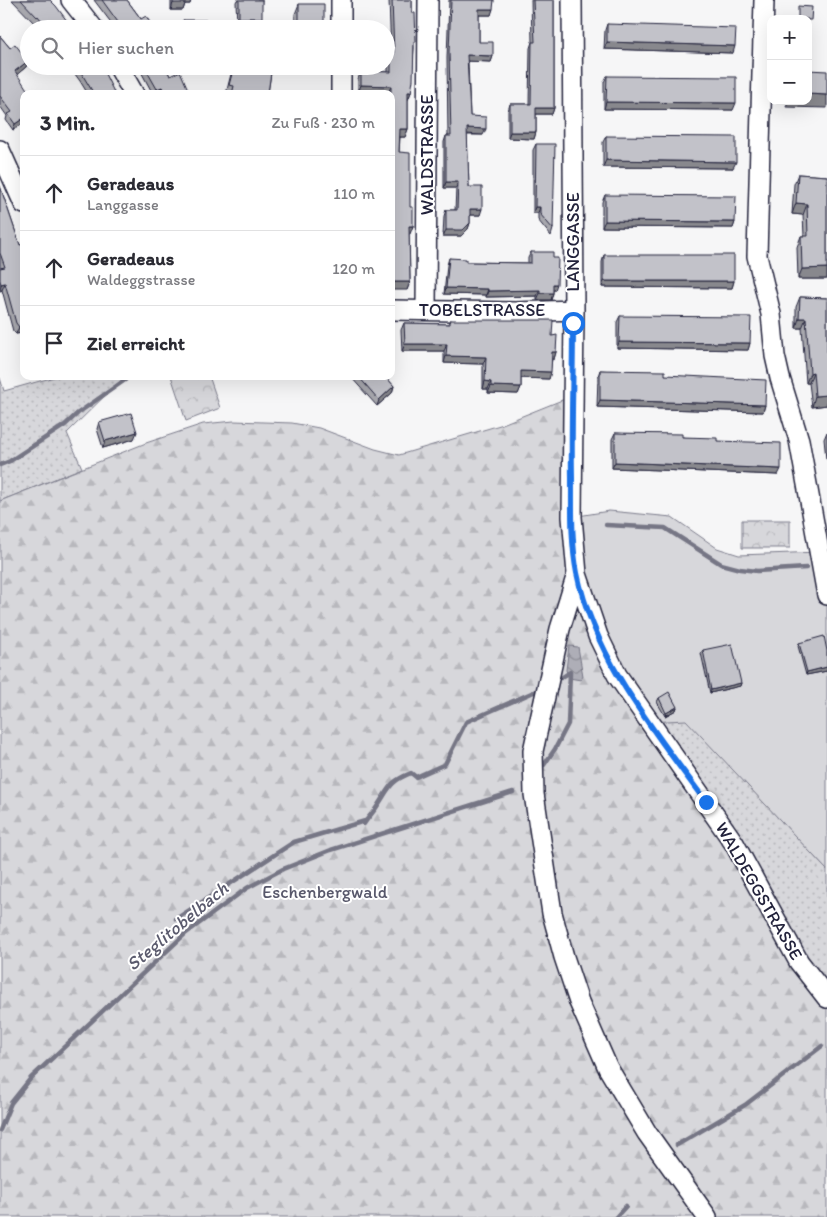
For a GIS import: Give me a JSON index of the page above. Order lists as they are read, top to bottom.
{
  "streets": {
    "street": [
      "WALDSTRASSE",
      "LANGGASSE",
      "TOBELSTRASSE",
      "WALDEGGSTRASSE"
    ]
  },
  "crossings": [
    ["WALDSTRASSE", "TOBELSTRASSE"],
    ["LANGGASSE", "TOBELSTRASSE"],
    ["LANGGASSE", "WALDEGGSTRASSE"]
  ],
  "water": ["Steglitobelbach"],
  "parks": ["Eschenbergwald"],
  "page": {
    "map_buttons": ["+", "−"],
    "search": "Hier suchen",
    "heading": ["3 Min.", "Zu Fuß · 230 m"],
    "list": [
      ["Geradeaus", "Langgasse", "110 m"],
      ["Geradeaus", "Waldeggstrasse", "120 m"],
      "Ziel erreicht"
    ]
  }
}
